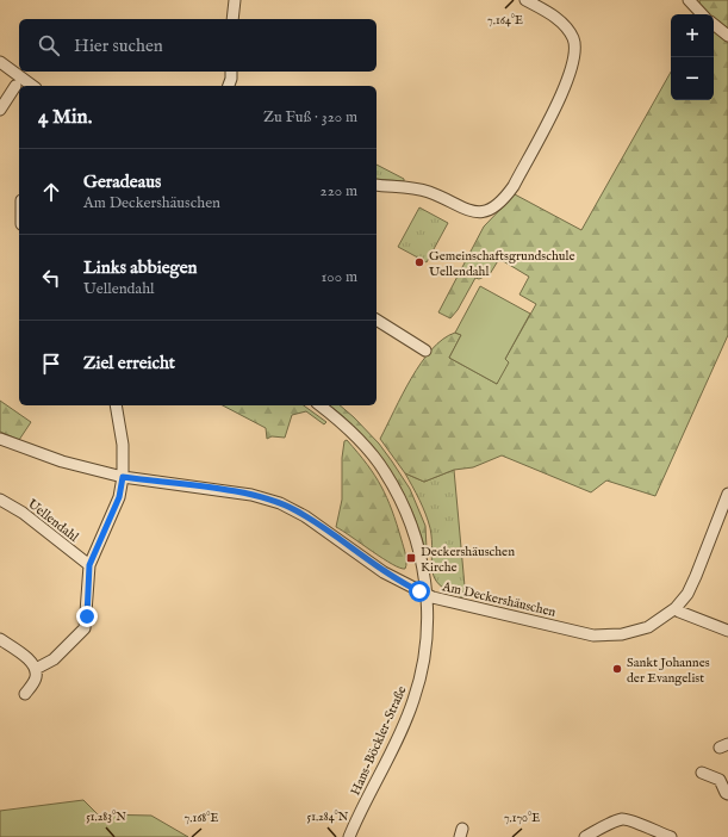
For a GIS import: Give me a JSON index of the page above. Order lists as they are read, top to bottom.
{
  "streets": {
    "street": ["Uellendahl", "Am Deckershäuschen", "Hans-Böckler-Straße"]
  },
  "crossings": [
    ["Uellendahl", "Am Deckershäuschen"],
    ["Am Deckershäuschen", "Hans-Böckler-Straße"]
  ],
  "places": {
    "other": ["Gemeinschaftsgrundschule Uellendahl", "Sankt Johannes der Evangelist"],
    "transit": ["Deckershäuschen Kirche"]
  },
  "page": {
    "map_buttons": ["+", "−"],
    "search": "Hier suchen",
    "heading": ["4 Min.", "Zu Fuß · 320 m"],
    "list": [
      ["Geradeaus", "Am Deckershäuschen", "220 m"],
      ["Links abbiegen", "Uellendahl", "100 m"],
      "Ziel erreicht"
    ]
  },
  "coordinates": [
    "7.164°E",
    "51.283°N",
    "51.284°N",
    "7.168°E",
    "7.170°E"
  ]
}
